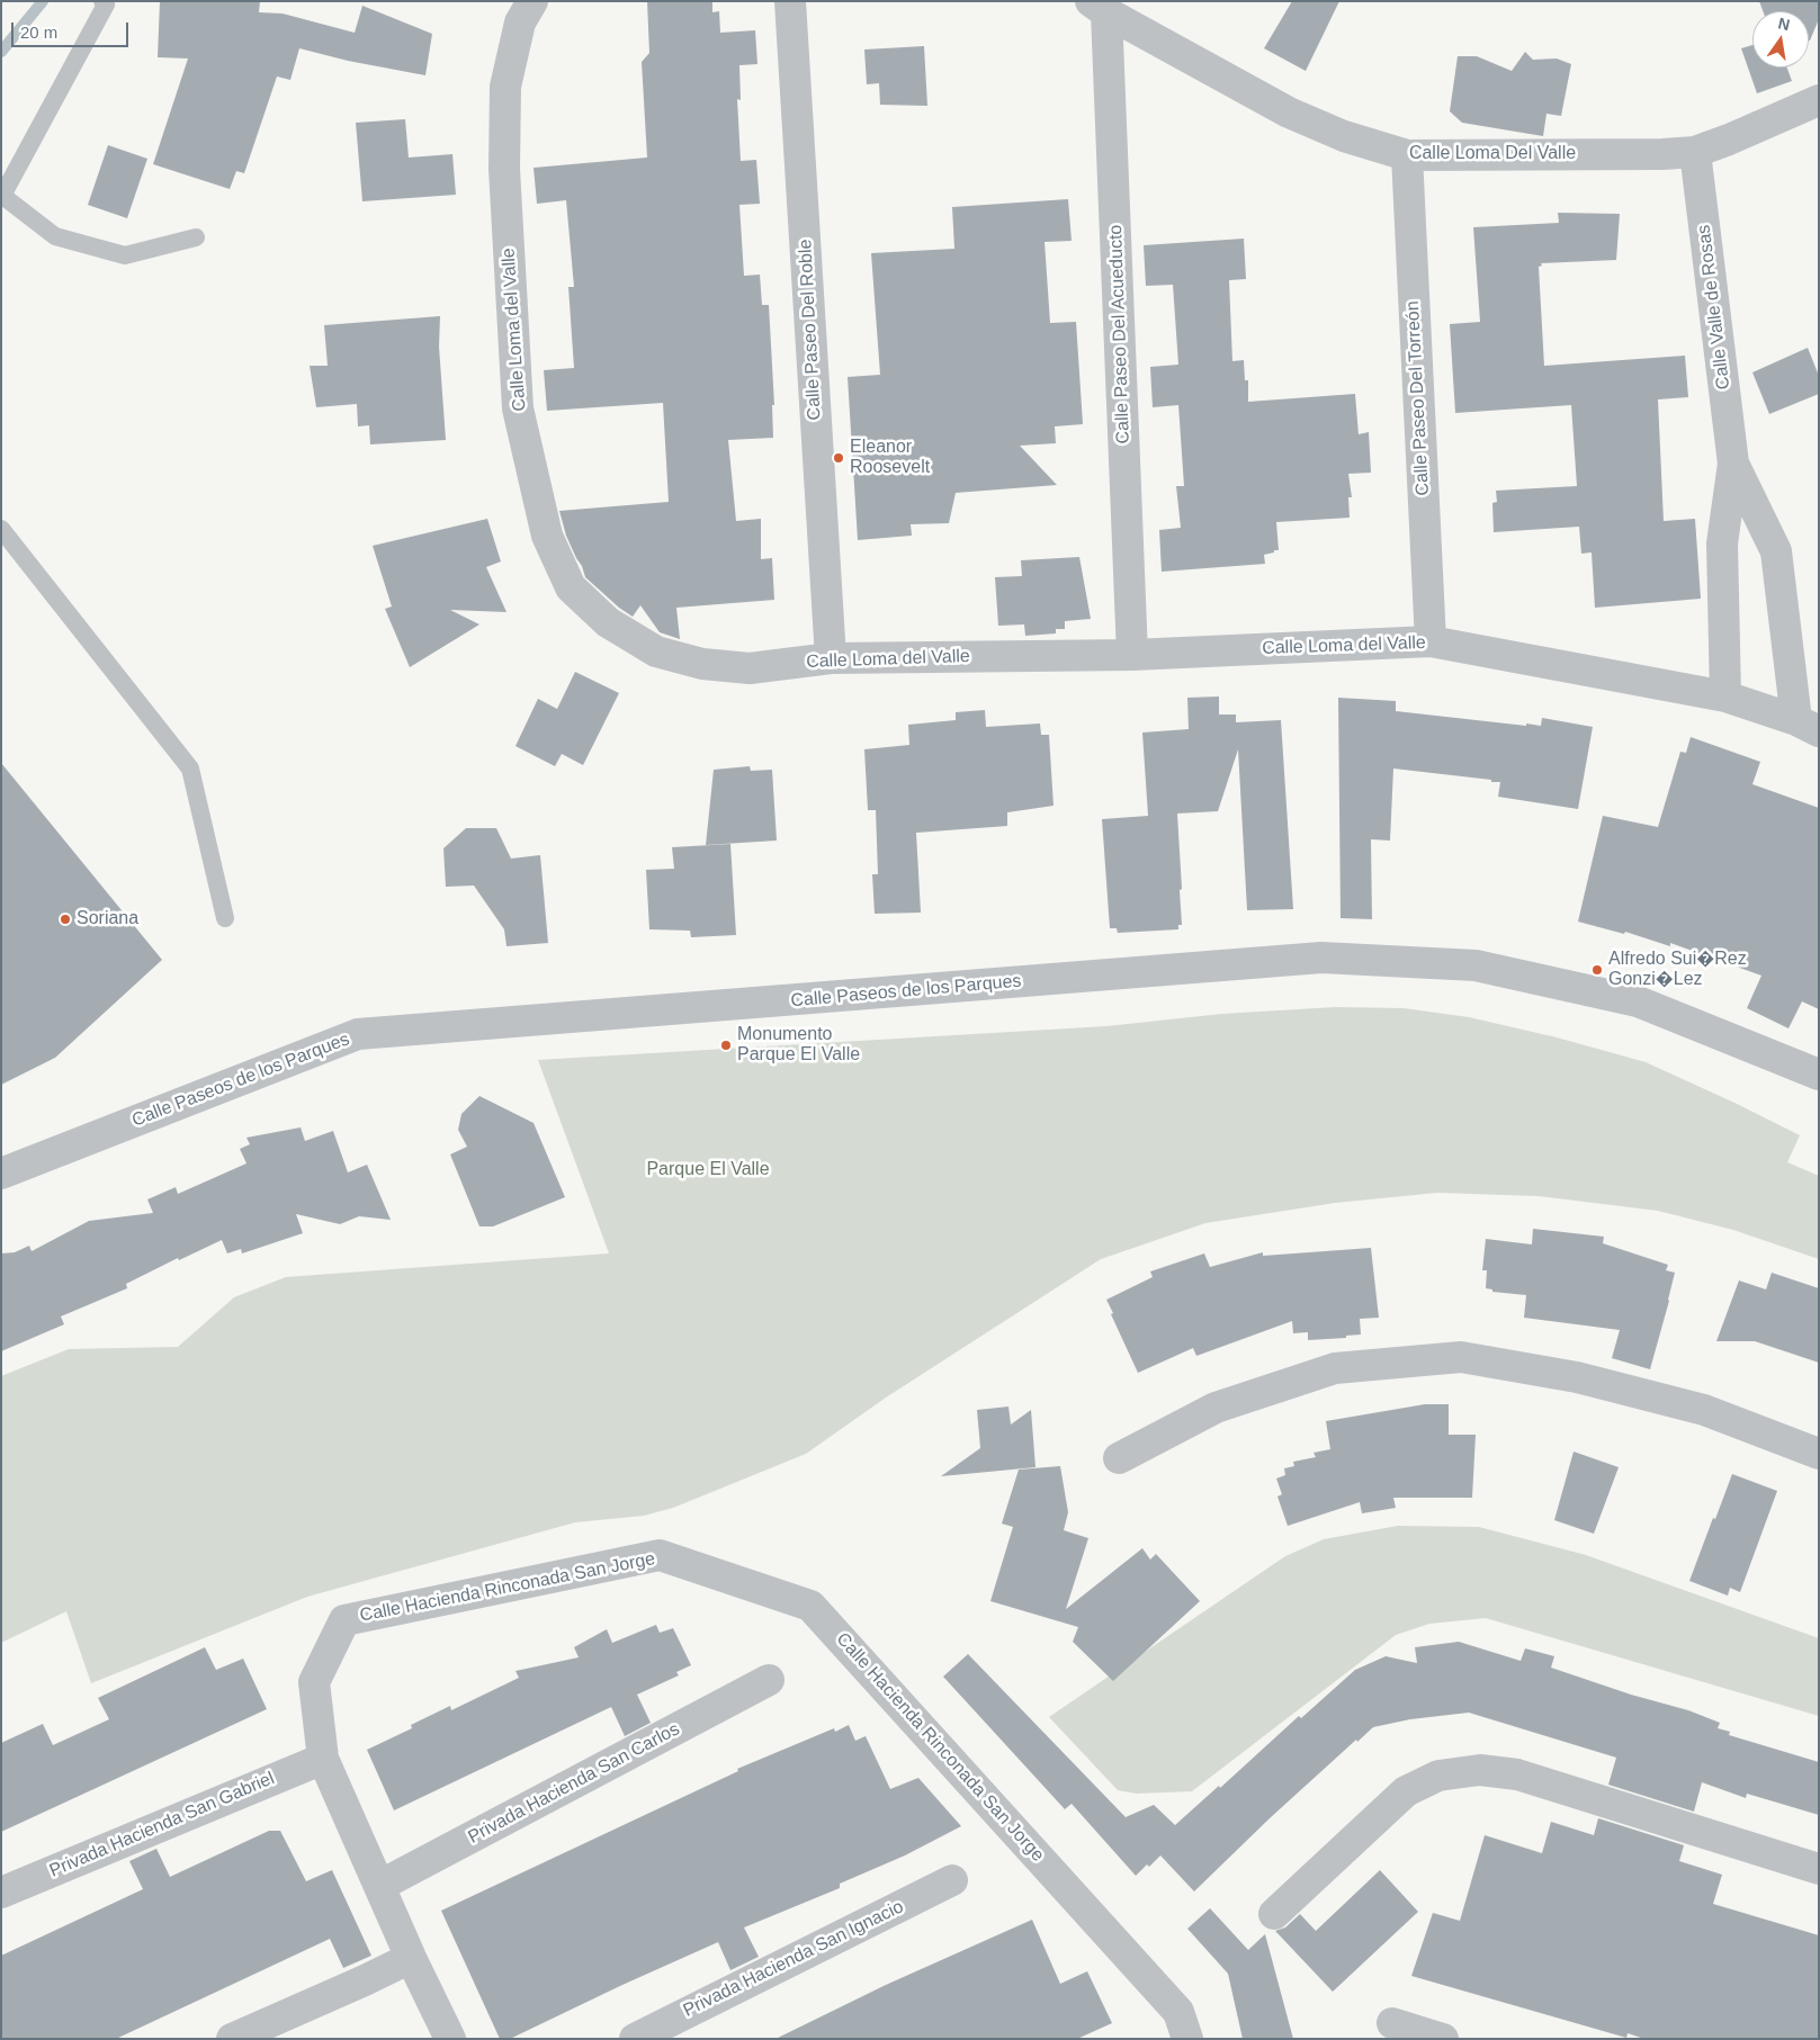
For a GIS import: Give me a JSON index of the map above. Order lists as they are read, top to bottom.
{
  "streets": {
    "street": [
      "Calle Loma Del Valle",
      "Calle Valle de Rosas",
      "Calle Loma del Valle",
      "Calle Paseo Del Roble",
      "Calle Paseo Del Acueducto",
      "Calle Paseo Del Torreón",
      "Calle Paseos de los Parques",
      "Calle Hacienda Rinconada San Jorge",
      "Privada Hacienda San Carlos",
      "Privada Hacienda San Gabriel",
      "Privada Hacienda San Ignacio"
    ]
  },
  "crossings": [
    ["Calle Loma Del Valle", "Calle Valle de Rosas"],
    ["Calle Loma Del Valle", "Calle Paseo Del Acueducto"],
    ["Calle Loma Del Valle", "Calle Paseo Del Torreón"],
    ["Calle Valle de Rosas", "Calle Loma del Valle"],
    ["Calle Loma del Valle", "Calle Paseo Del Roble"],
    ["Calle Loma del Valle", "Calle Paseo Del Acueducto"],
    ["Calle Loma del Valle", "Calle Paseo Del Torreón"],
    ["Calle Hacienda Rinconada San Jorge", "Privada Hacienda San Carlos"],
    ["Calle Hacienda Rinconada San Jorge", "Privada Hacienda San Gabriel"]
  ],
  "parks": ["Parque El Valle"],
  "places": [
    "Eleanor Roosevelt",
    "Soriana",
    "Alfredo Sui�Rez Gonzi�Lez",
    "Monumento Parque El Valle"
  ],
  "scale_bar": "20 m",
  "north": "top"
}
